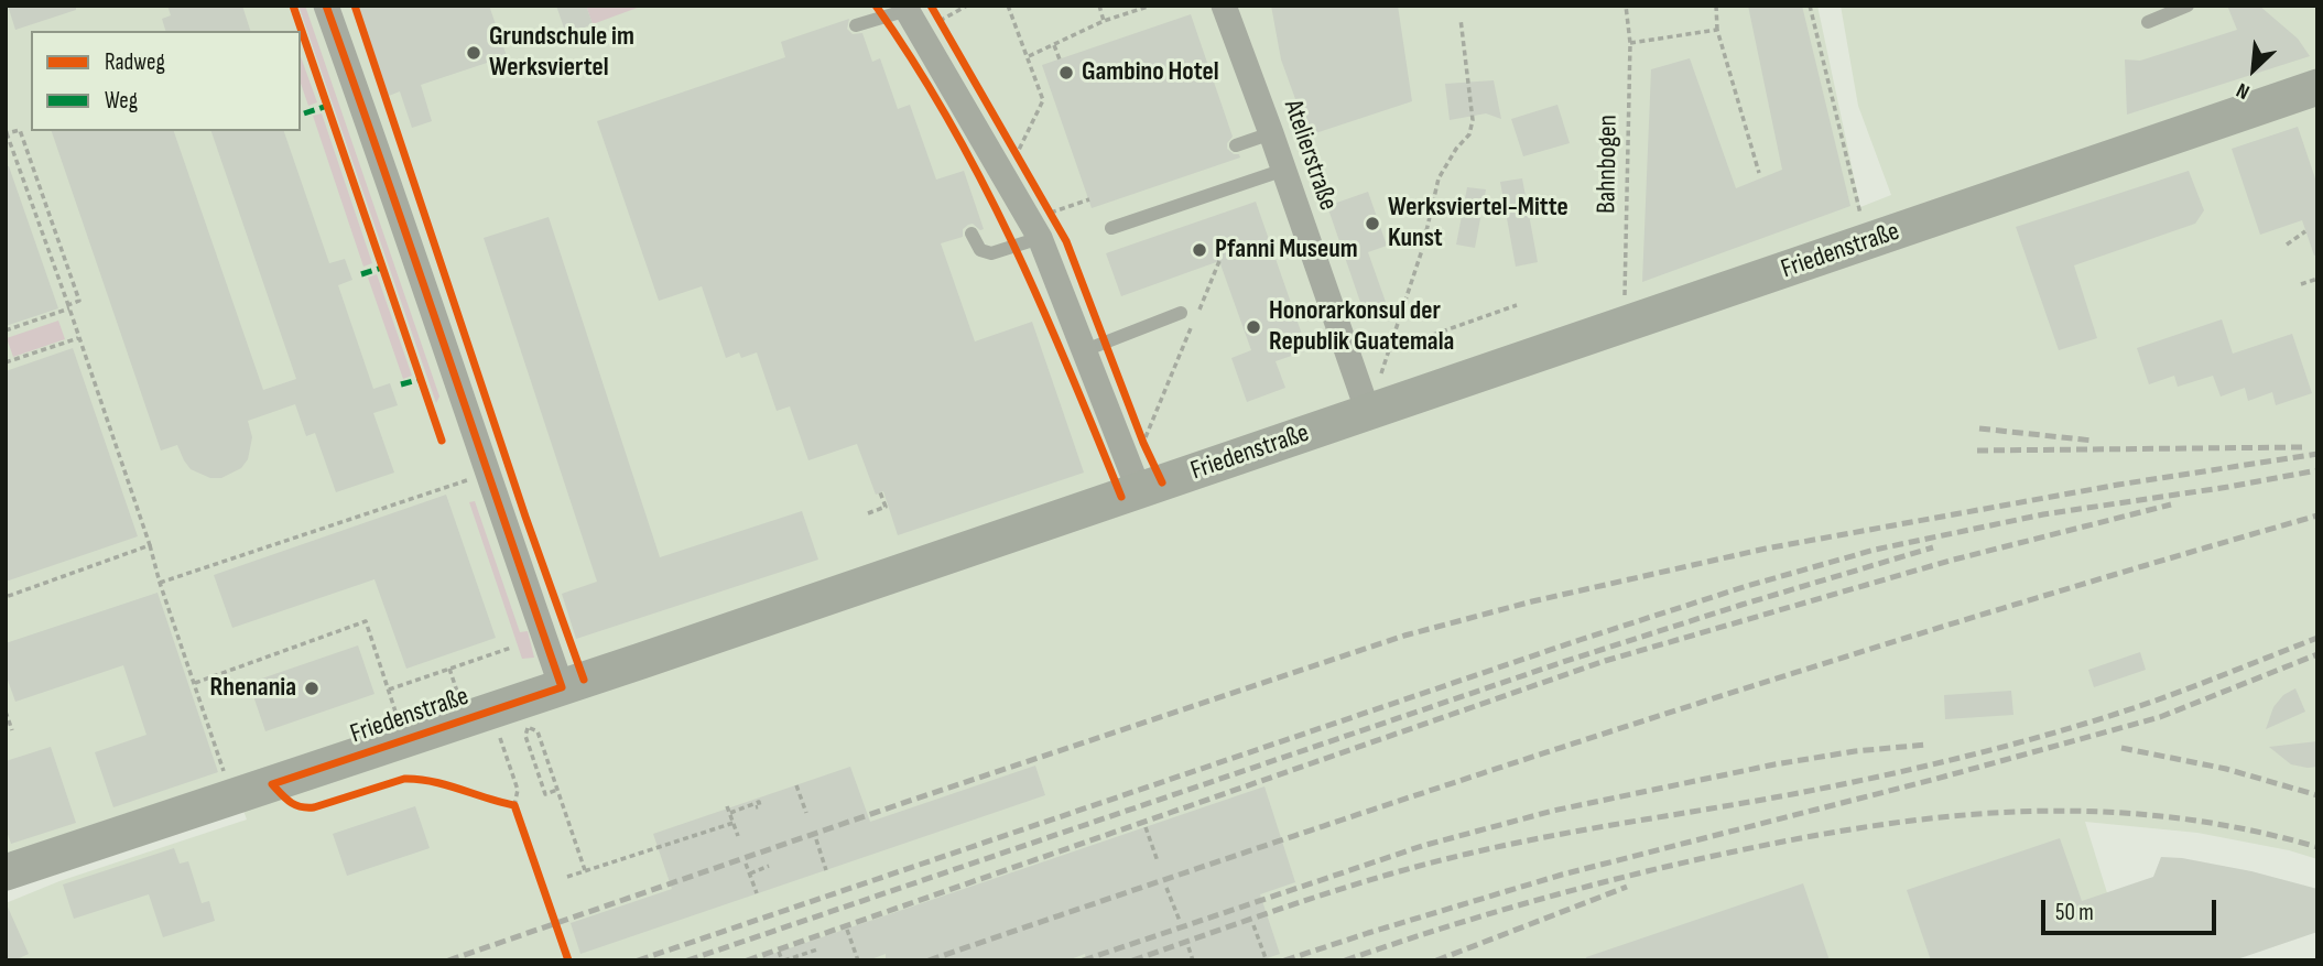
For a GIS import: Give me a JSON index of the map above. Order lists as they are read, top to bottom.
{
  "streets": {
    "street": ["Atelierstraße", "Friedenstraße"],
    "path": ["Bahnbogen"]
  },
  "crossings": [
    ["Atelierstraße", "Friedenstraße"],
    ["Bahnbogen", "Friedenstraße"]
  ],
  "places": [
    "Grundschule im Werksviertel",
    "Gambino Hotel",
    "Werksviertel-Mitte Kunst",
    "Pfanni Museum",
    "Honorarkonsul der Republik Guatemala",
    "Rhenania"
  ],
  "legend": ["Radweg", "Weg"],
  "scale_bar": "50 m",
  "north": "bottom left"
}
